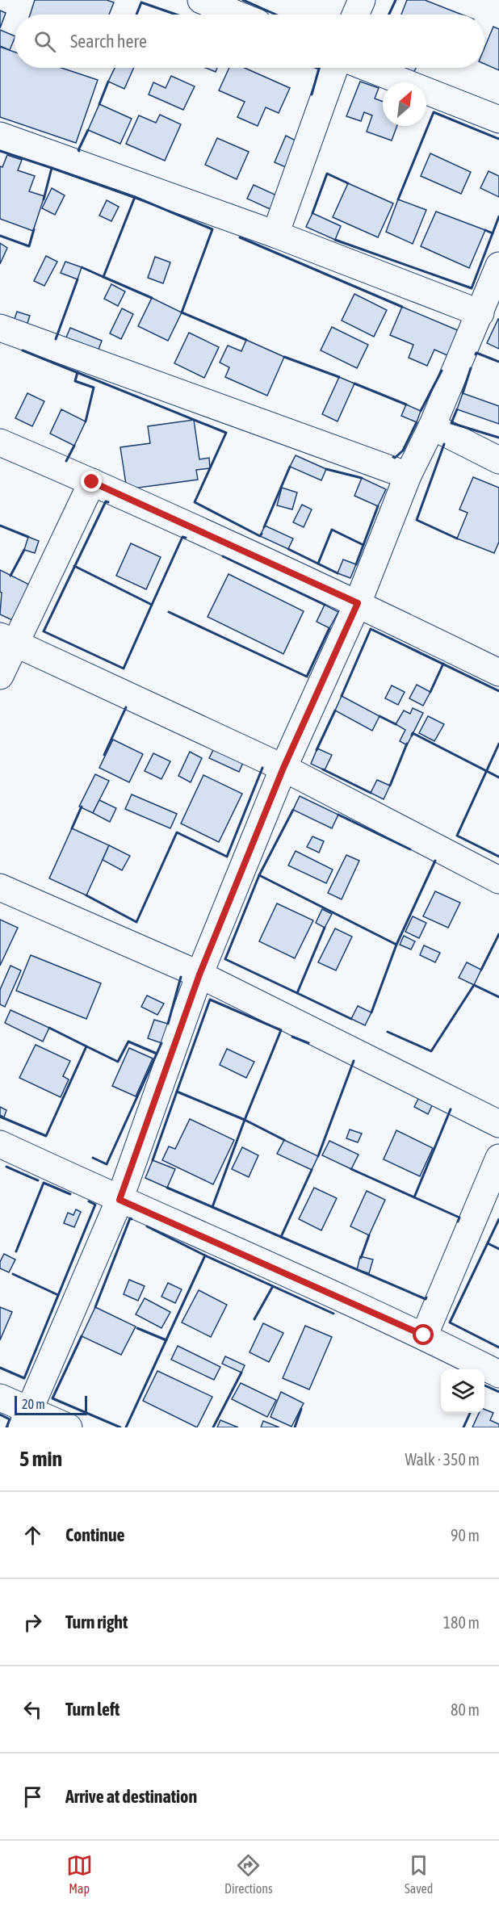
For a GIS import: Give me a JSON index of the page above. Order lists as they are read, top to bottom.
{
  "scale_bar": "20 m",
  "north": "top right",
  "page": {
    "search": "Search here",
    "scale": "20 m",
    "heading": ["5 min", "Walk · 350 m"],
    "list": [
      ["Continue", "90 m"],
      ["Turn right", "180 m"],
      ["Turn left", "80 m"],
      "Arrive at destination"
    ],
    "nav": ["Map", "Directions", "Saved"]
  }
}
